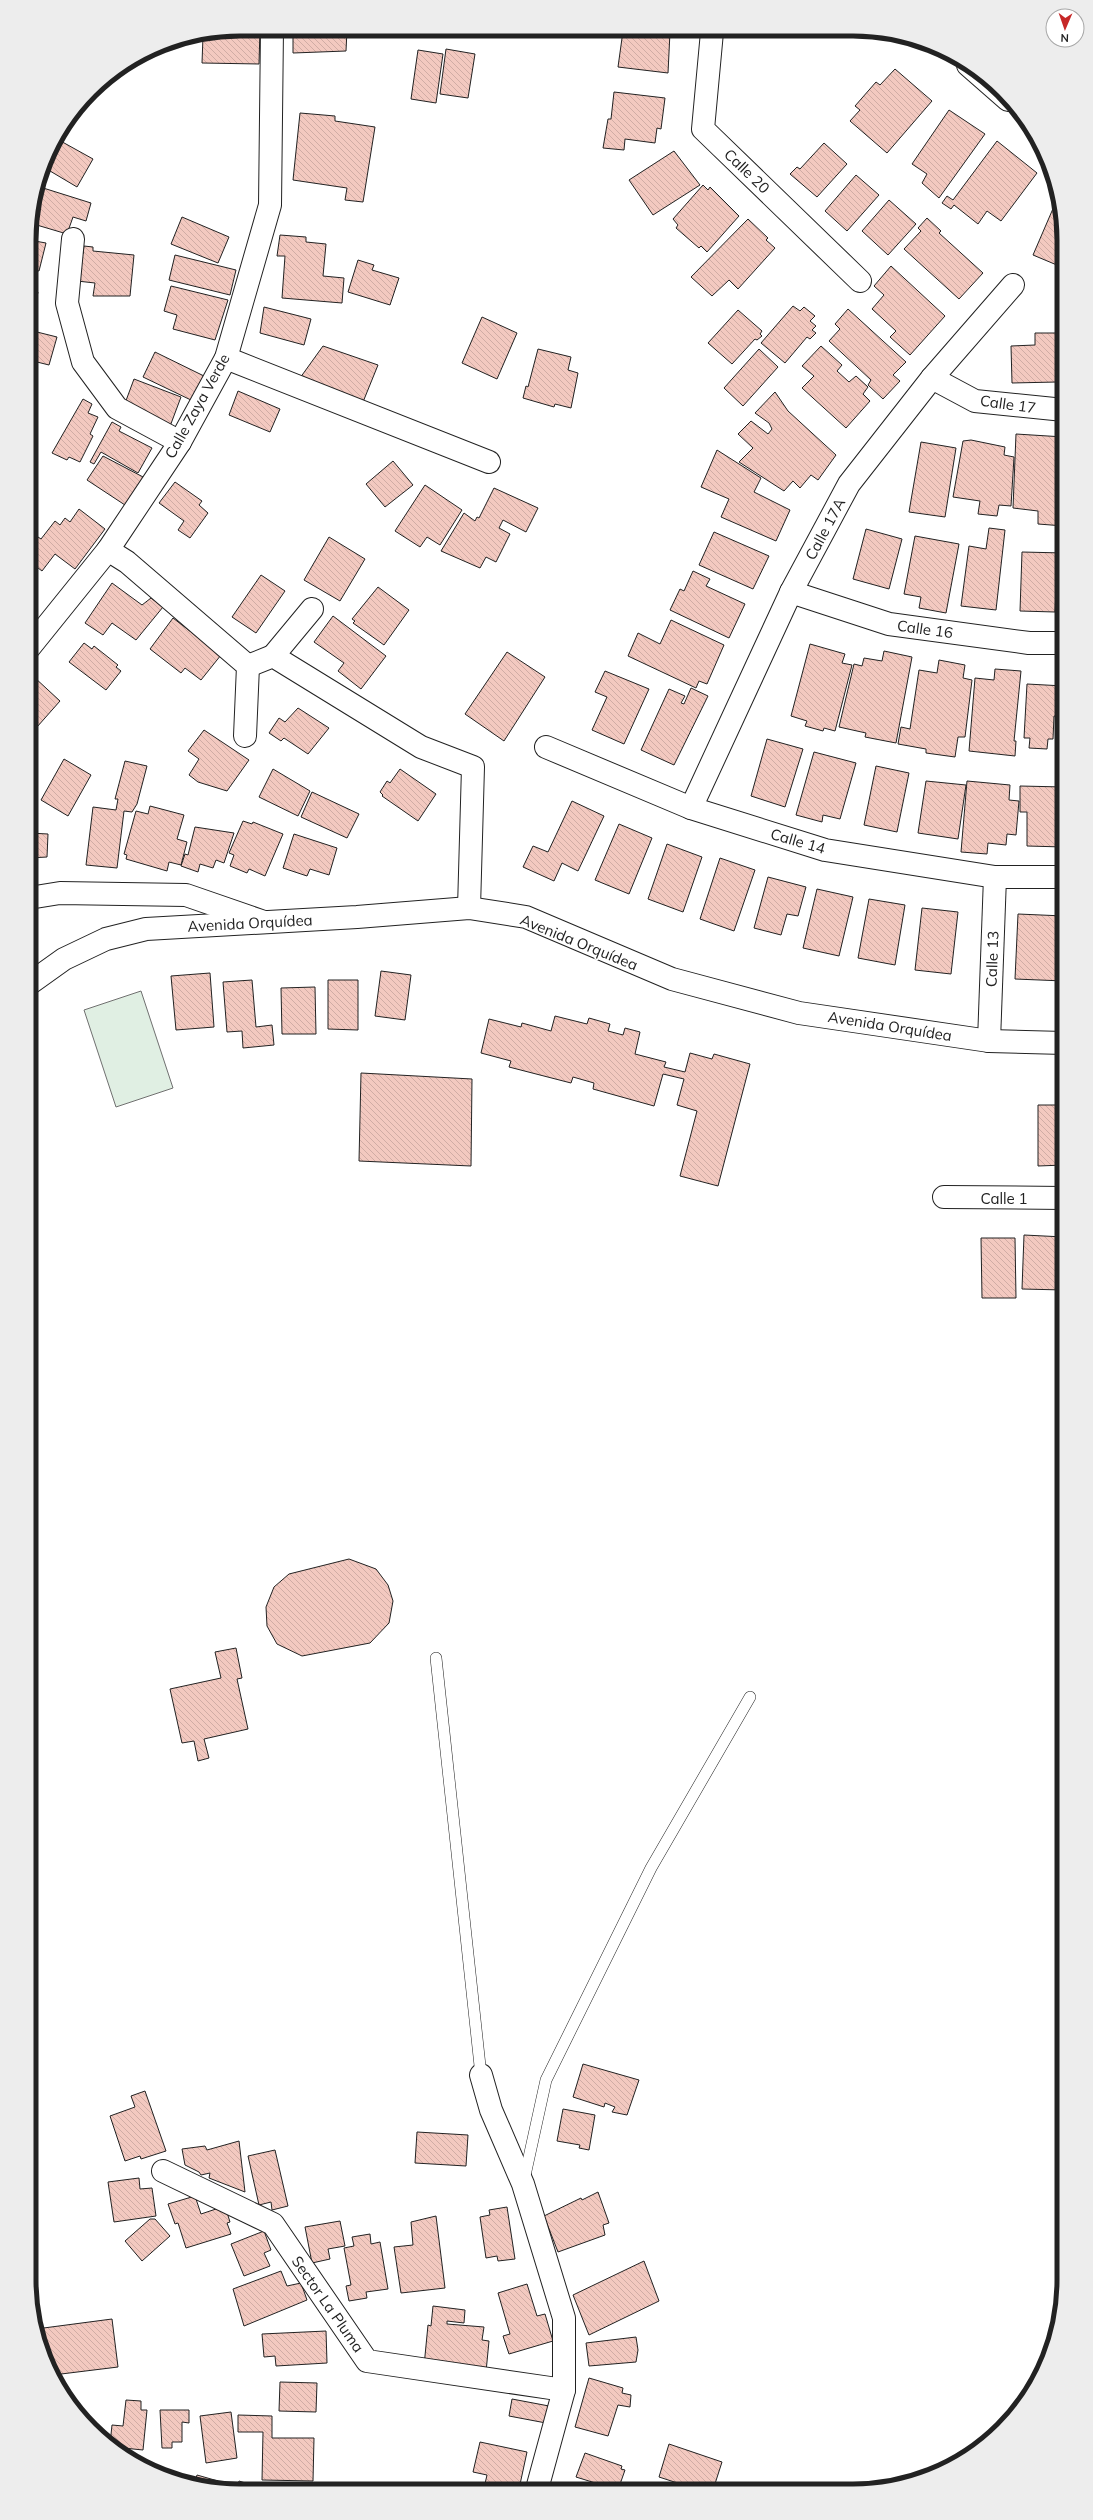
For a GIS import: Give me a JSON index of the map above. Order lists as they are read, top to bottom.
{
  "streets": {
    "street": [
      "Calle 20",
      "Calle 17",
      "Calle Zaya Verde",
      "Calle 17A",
      "Calle 16",
      "Calle 14",
      "Avenida Orquídea",
      "Calle 13",
      "Calle 1",
      "Sector La Pluma"
    ]
  },
  "crossings": [
    ["Calle 17", "Calle 17A"],
    ["Calle 17A", "Calle 16"],
    ["Calle 17A", "Calle 14"],
    ["Calle 14", "Calle 13"],
    ["Avenida Orquídea", "Calle 13"]
  ],
  "north": "bottom"
}
